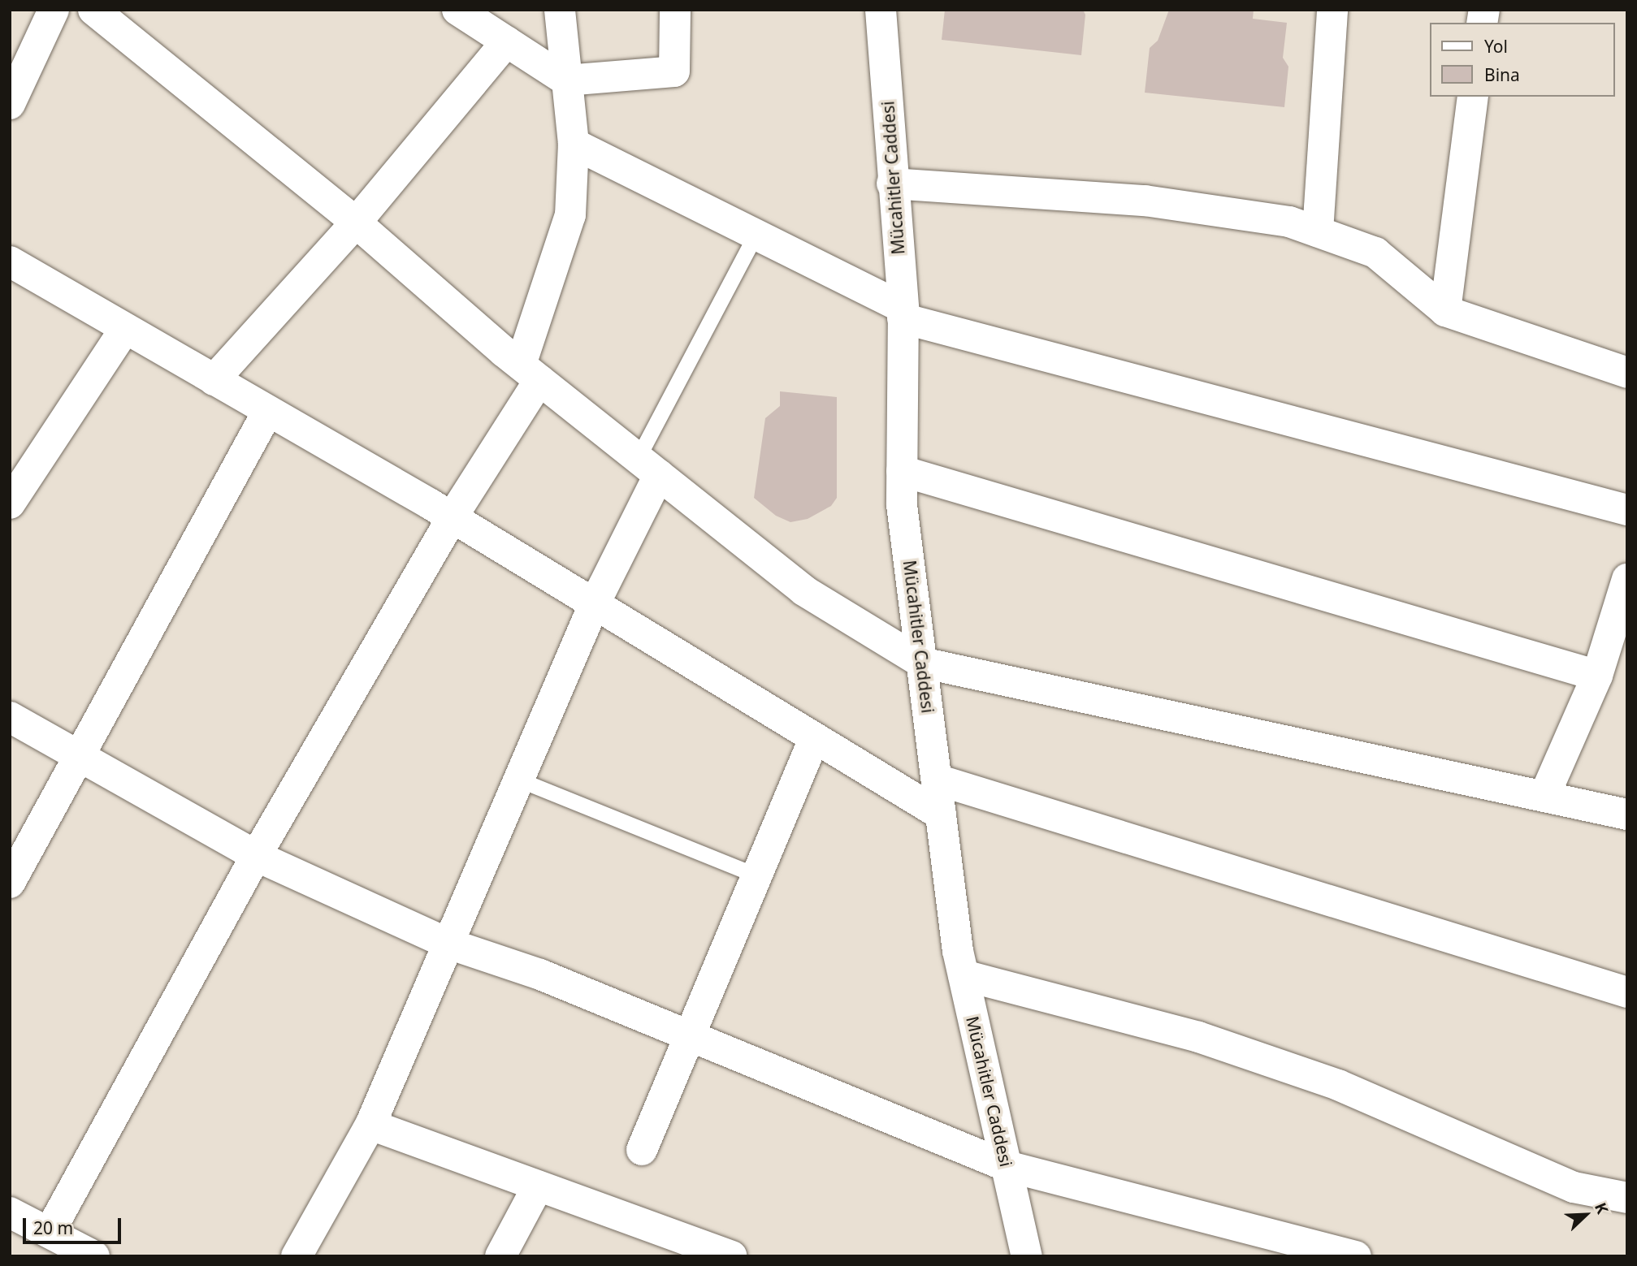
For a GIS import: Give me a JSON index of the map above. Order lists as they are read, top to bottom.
{
  "streets": {
    "street": ["Mücahitler Caddesi"]
  },
  "legend": ["Yol", "Bina"],
  "scale_bar": "20 m",
  "north": "top right"
}
